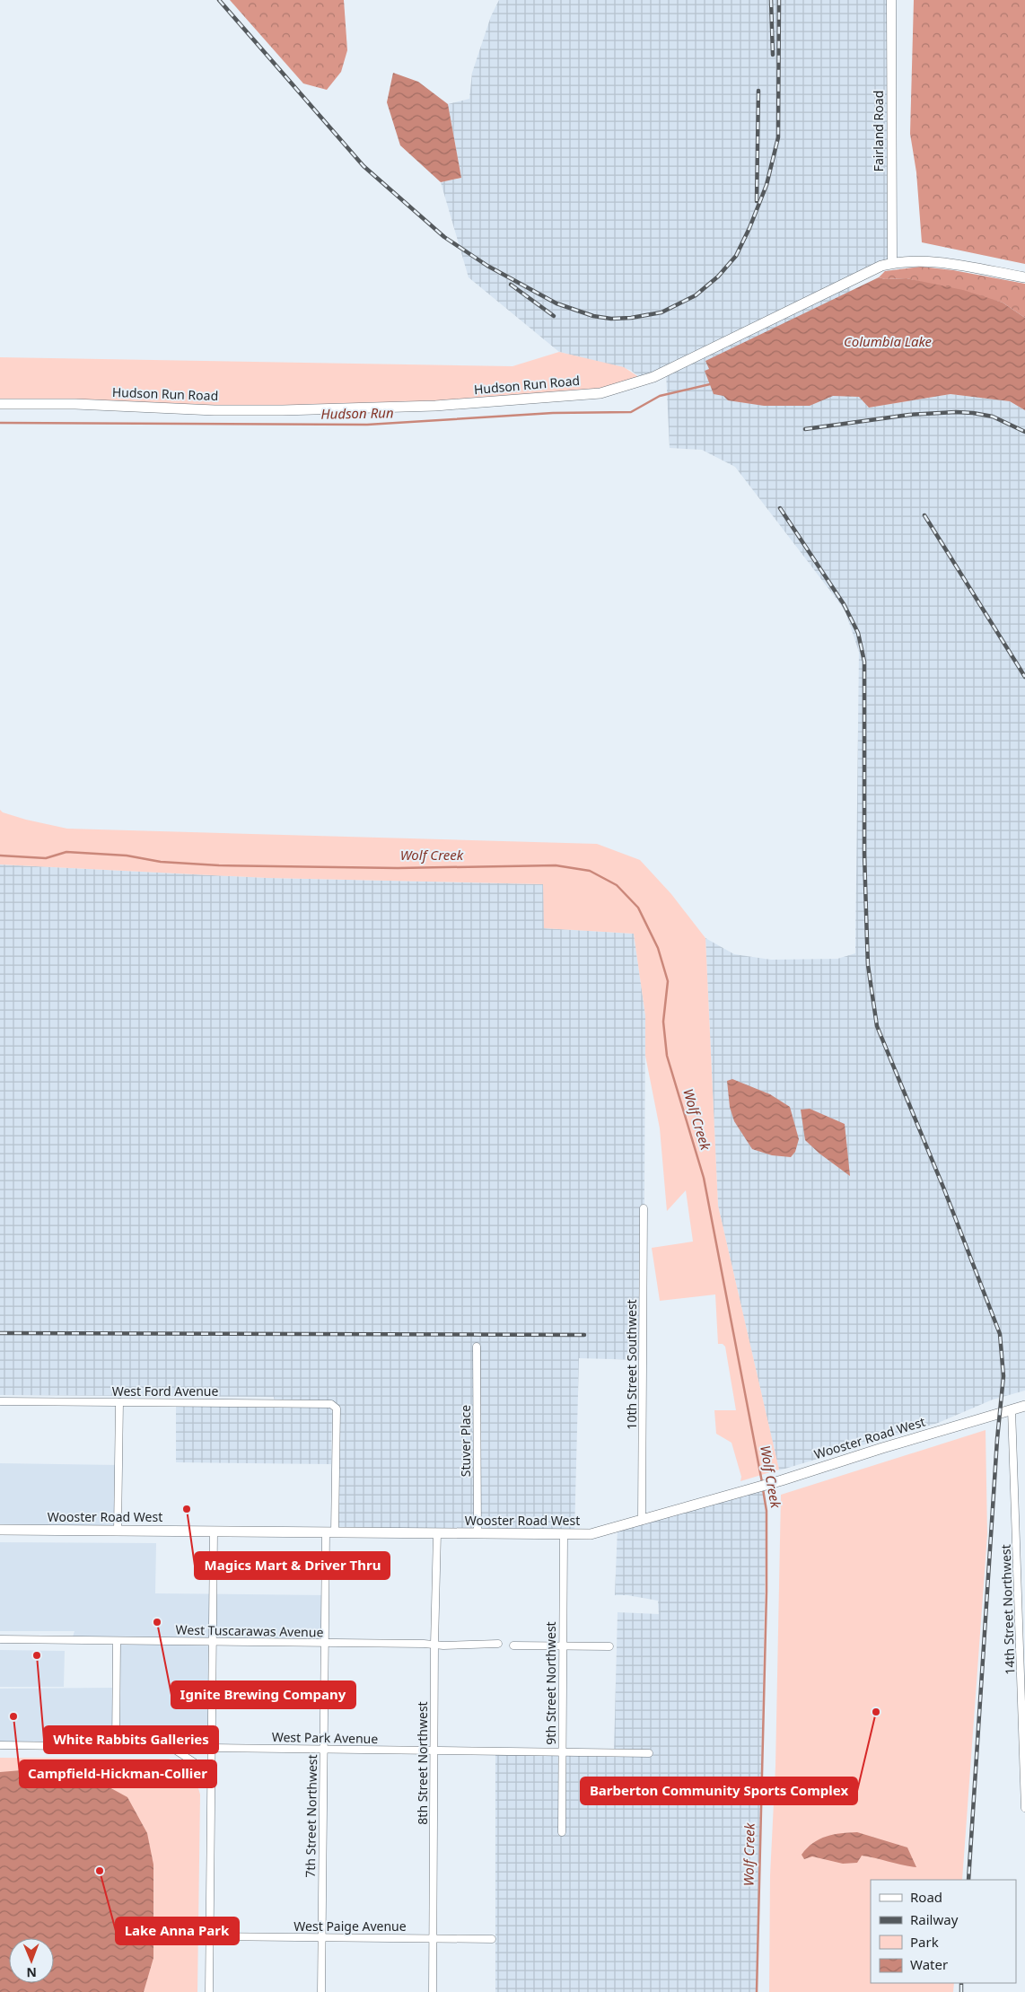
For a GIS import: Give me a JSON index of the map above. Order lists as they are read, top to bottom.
{
  "streets": {
    "main road": ["Hudson Run Road", "Wooster Road West"],
    "street": [
      "Fairland Road",
      "10th Street Southwest",
      "West Ford Avenue",
      "Stuver Place",
      "14th Street Northwest",
      "West Tuscarawas Avenue",
      "9th Street Northwest",
      "West Park Avenue",
      "8th Street Northwest",
      "7th Street Northwest",
      "West Paige Avenue"
    ]
  },
  "crossings": [
    ["Fairland Road", "Hudson Run Road"],
    ["10th Street Southwest", "Wooster Road West"],
    ["West Ford Avenue", "7th Street Northwest"],
    ["Wooster Road West", "Stuver Place"],
    ["Wooster Road West", "14th Street Northwest"],
    ["Wooster Road West", "9th Street Northwest"],
    ["Wooster Road West", "8th Street Northwest"],
    ["Wooster Road West", "7th Street Northwest"],
    ["West Tuscarawas Avenue", "8th Street Northwest"],
    ["West Tuscarawas Avenue", "7th Street Northwest"],
    ["9th Street Northwest", "West Park Avenue"],
    ["West Park Avenue", "8th Street Northwest"],
    ["West Park Avenue", "7th Street Northwest"],
    ["8th Street Northwest", "West Paige Avenue"],
    ["7th Street Northwest", "West Paige Avenue"]
  ],
  "water": ["Columbia Lake", "Hudson Run", "Wolf Creek"],
  "places": [
    "Magics Mart & Driver Thru",
    "Ignite Brewing Company",
    "White Rabbits Galleries",
    "Barberton Community Sports Complex",
    "Campfield-Hickman-Collier",
    "Lake Anna Park"
  ],
  "legend": [
    "Road",
    "Railway",
    "Park",
    "Water"
  ],
  "north": "bottom"
}
